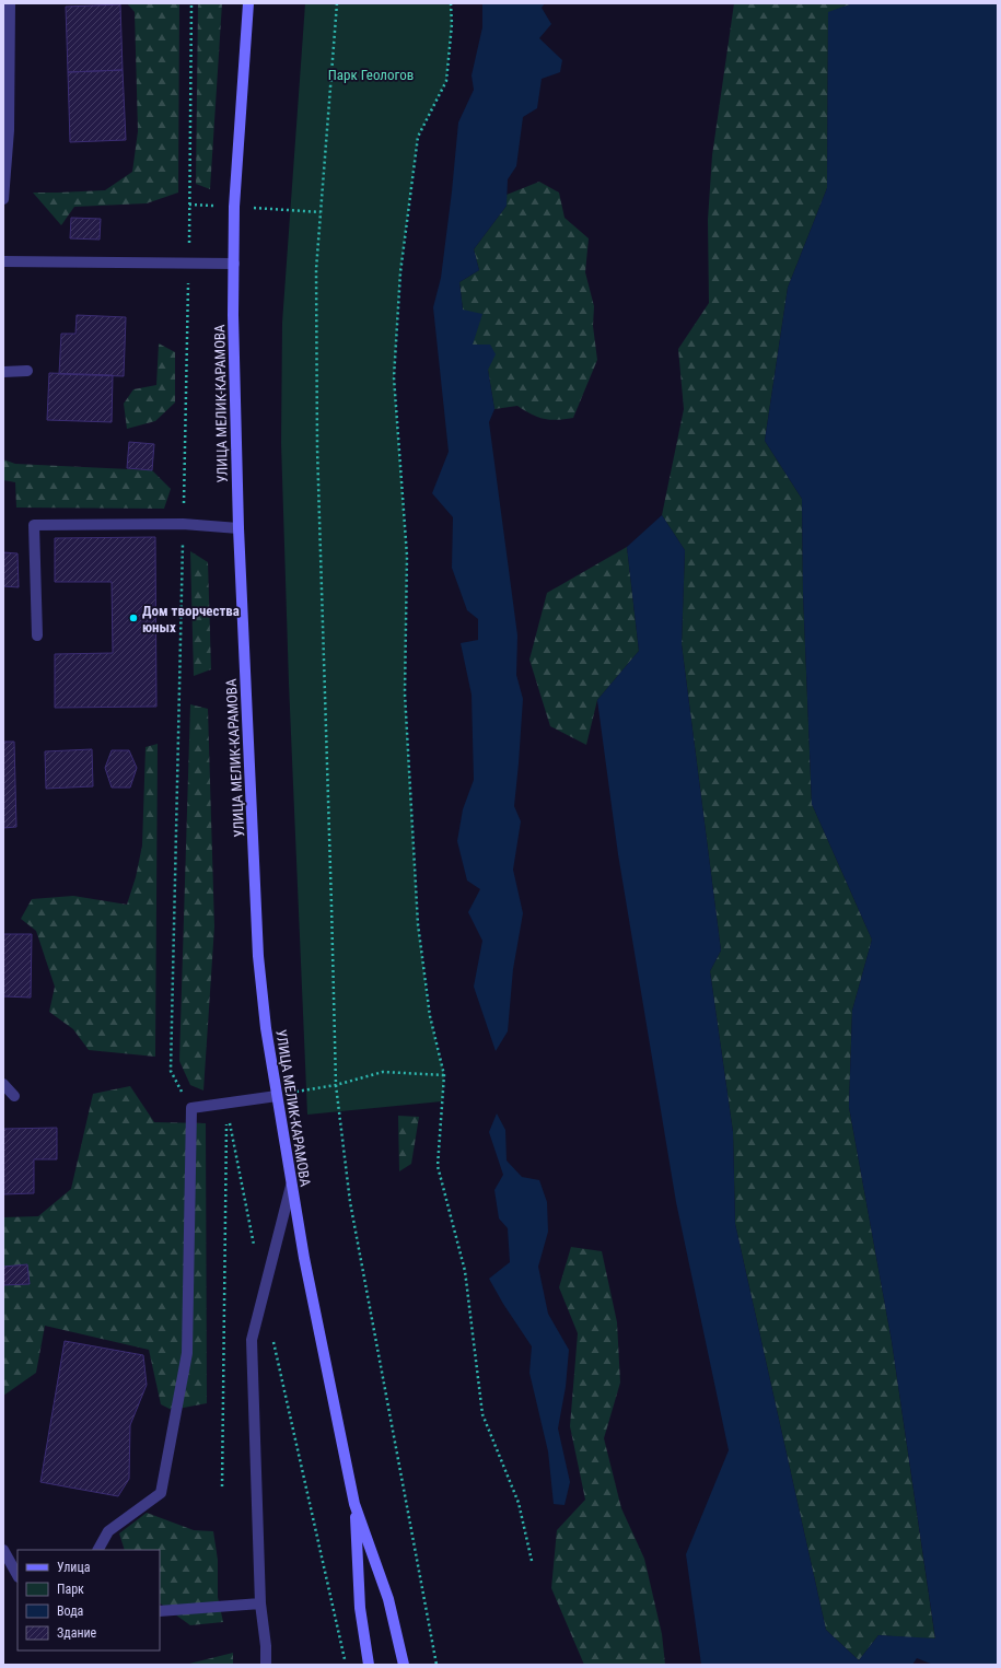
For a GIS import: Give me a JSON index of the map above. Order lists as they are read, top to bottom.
{
  "streets": {
    "main road": ["УЛИЦА МЕЛИК-КАРАМОВА"]
  },
  "parks": ["Парк Геологов"],
  "places": ["Дом творчества юных"],
  "legend": [
    "Улица",
    "Парк",
    "Вода",
    "Здание"
  ]
}
